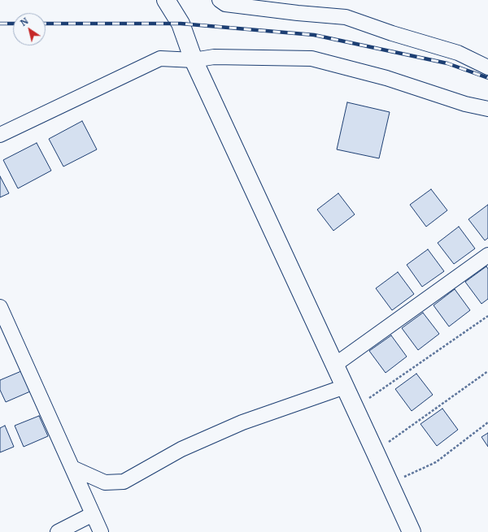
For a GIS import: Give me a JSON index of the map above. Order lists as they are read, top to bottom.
{
  "north": "top left"
}
